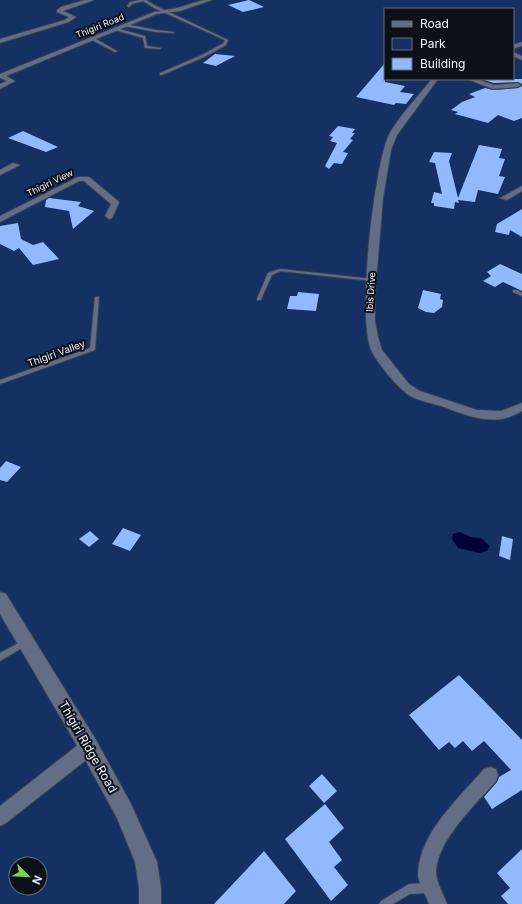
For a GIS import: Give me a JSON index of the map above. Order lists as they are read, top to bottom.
{
  "streets": {
    "street": [
      "Thigiri Road",
      "Thigiri View",
      "Ibis Drive",
      "Thigiri Ridge Road"
    ],
    "lane": ["Thigiri Valley"]
  },
  "legend": ["Road", "Park", "Building"],
  "north": "bottom right"
}
